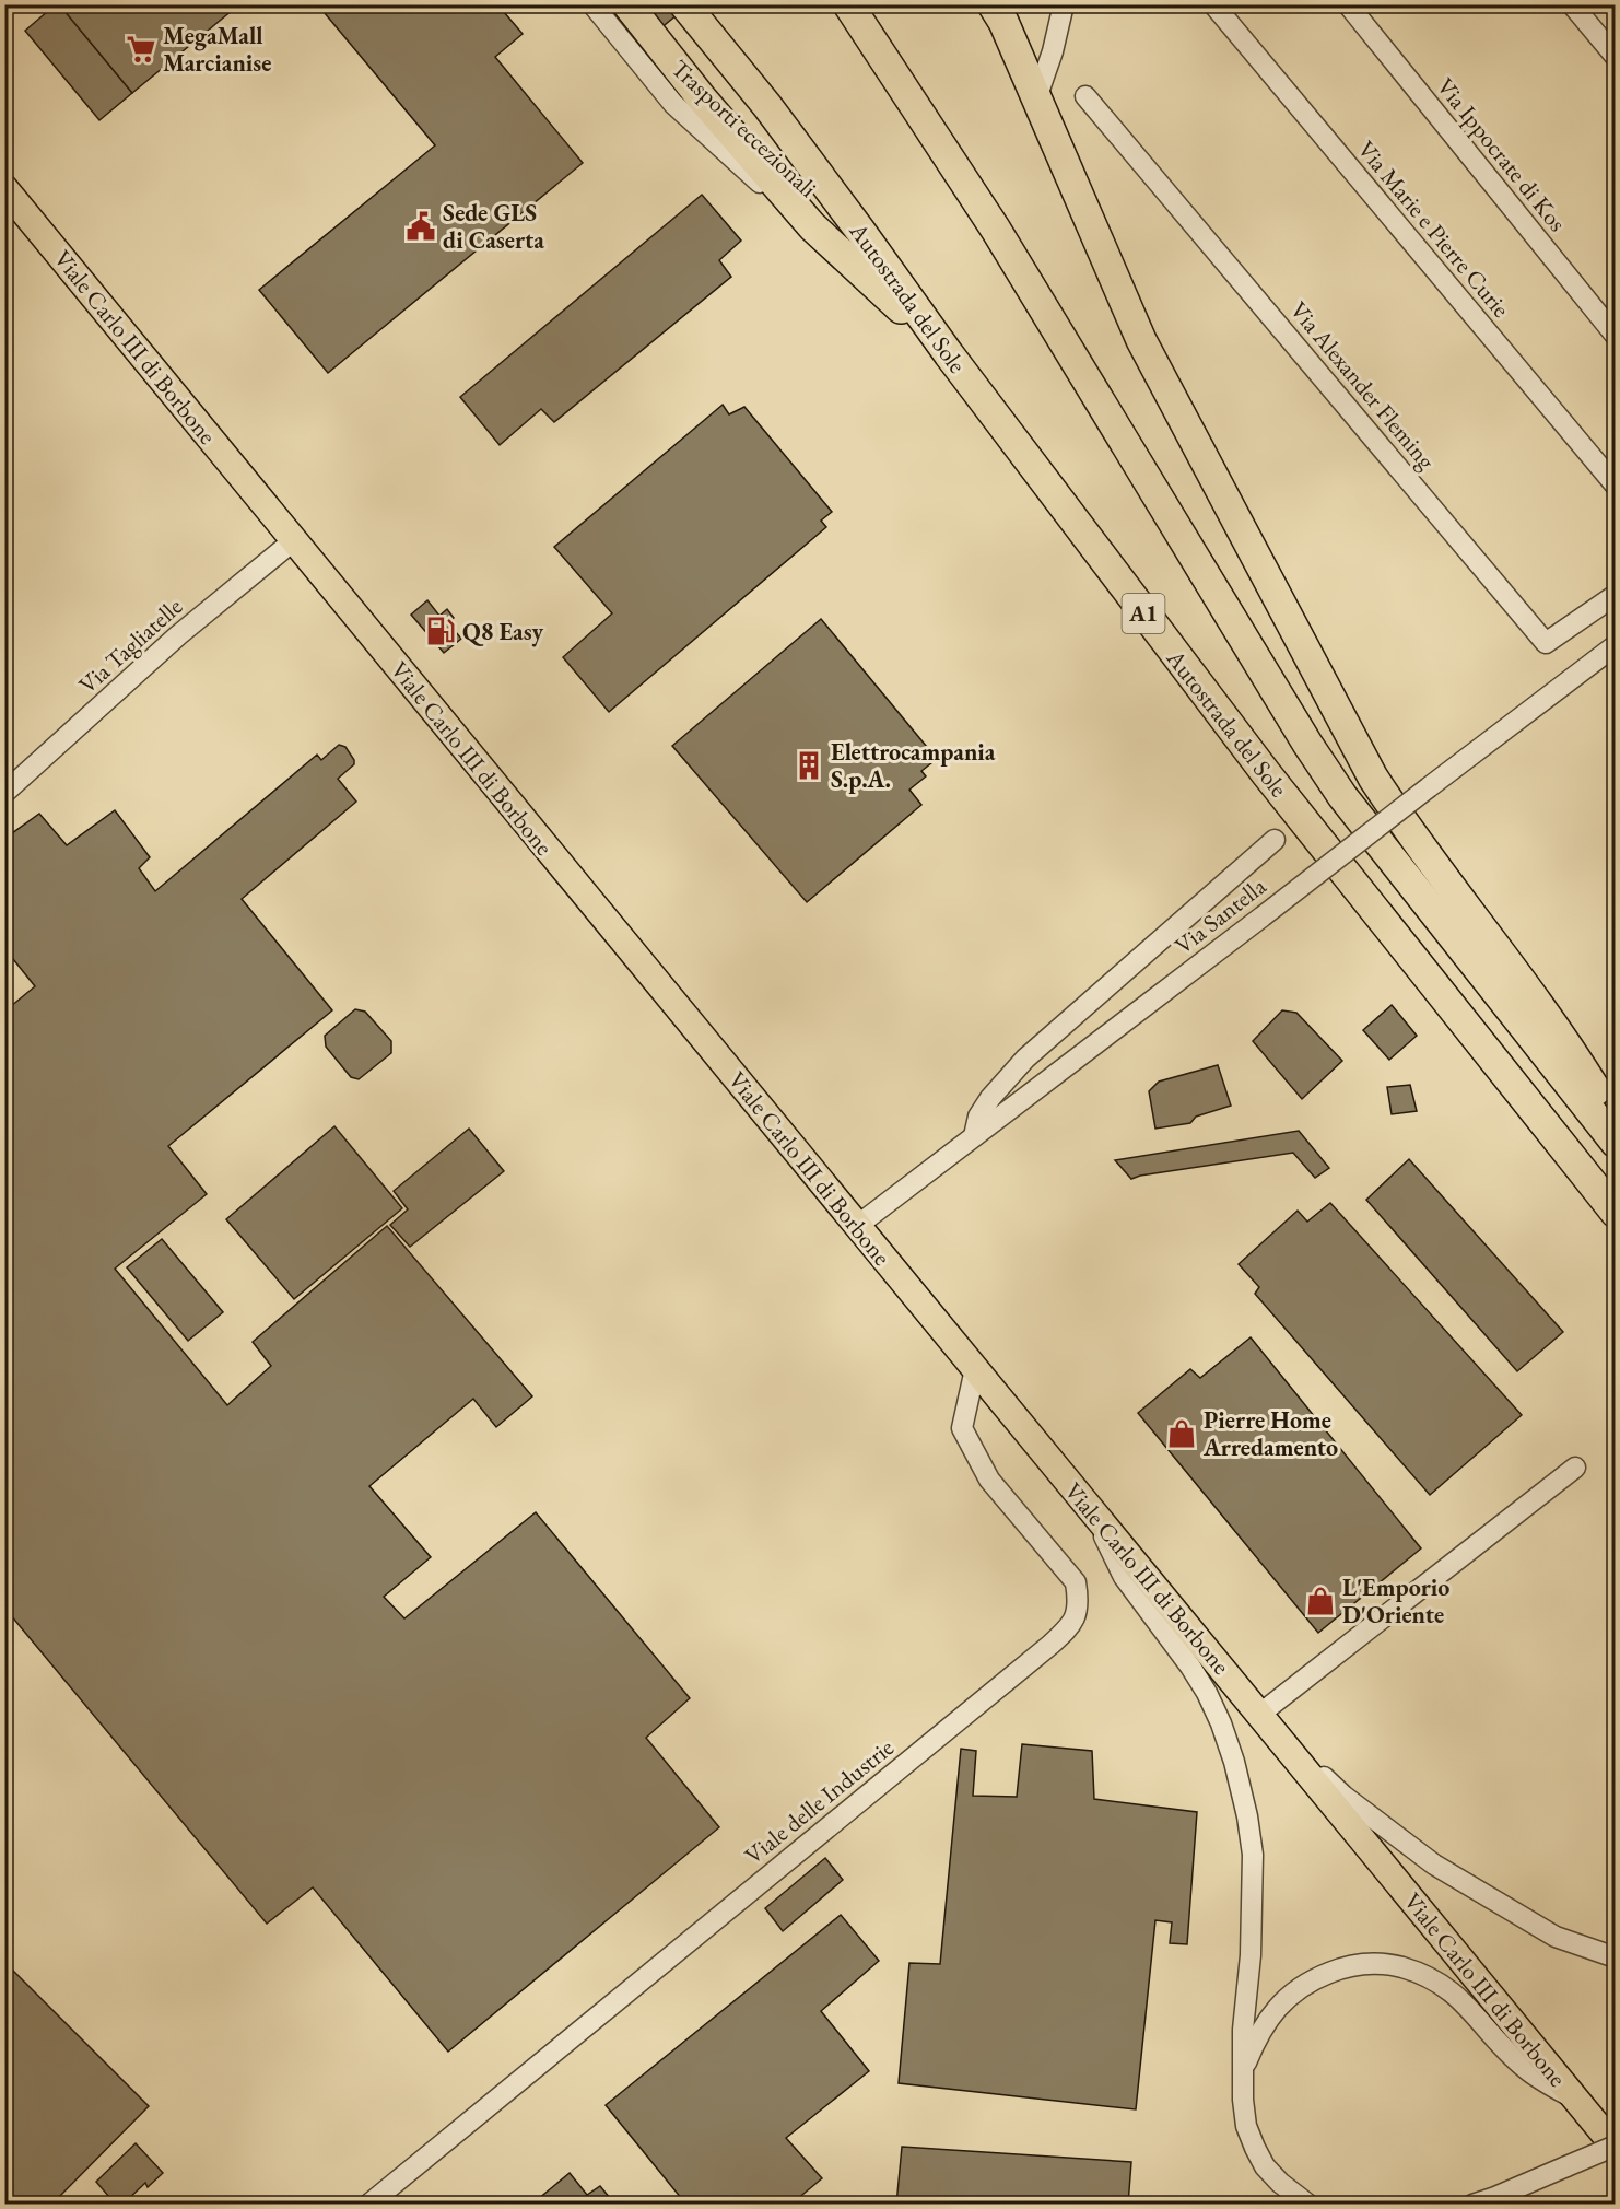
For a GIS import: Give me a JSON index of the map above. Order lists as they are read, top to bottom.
{
  "streets": {
    "highway": ["Autostrada del Sole", "A1"],
    "main road": ["Viale Carlo III di Borbone"],
    "street": [
      "Trasporti eccezionali",
      "Via Ippocrate di Kos",
      "Via Marie e Pierre Curie",
      "Via Alexander Fleming",
      "Via Tagliatelle",
      "Via Santella",
      "Viale delle Industrie"
    ]
  },
  "crossings": [
    ["Viale Carlo III di Borbone", "Via Tagliatelle"],
    ["Viale Carlo III di Borbone", "Via Santella"],
    ["Viale Carlo III di Borbone", "Viale delle Industrie"]
  ],
  "places": {
    "supermarket": ["MegaMall Marcianise"],
    "public building": ["Sede GLS di Caserta"],
    "fuel station": ["Q8 Easy"],
    "building": ["Elettrocampania S.p.A."],
    "shop": ["Pierre Home Arredamento", "L'Emporio D'Oriente"]
  }
}
